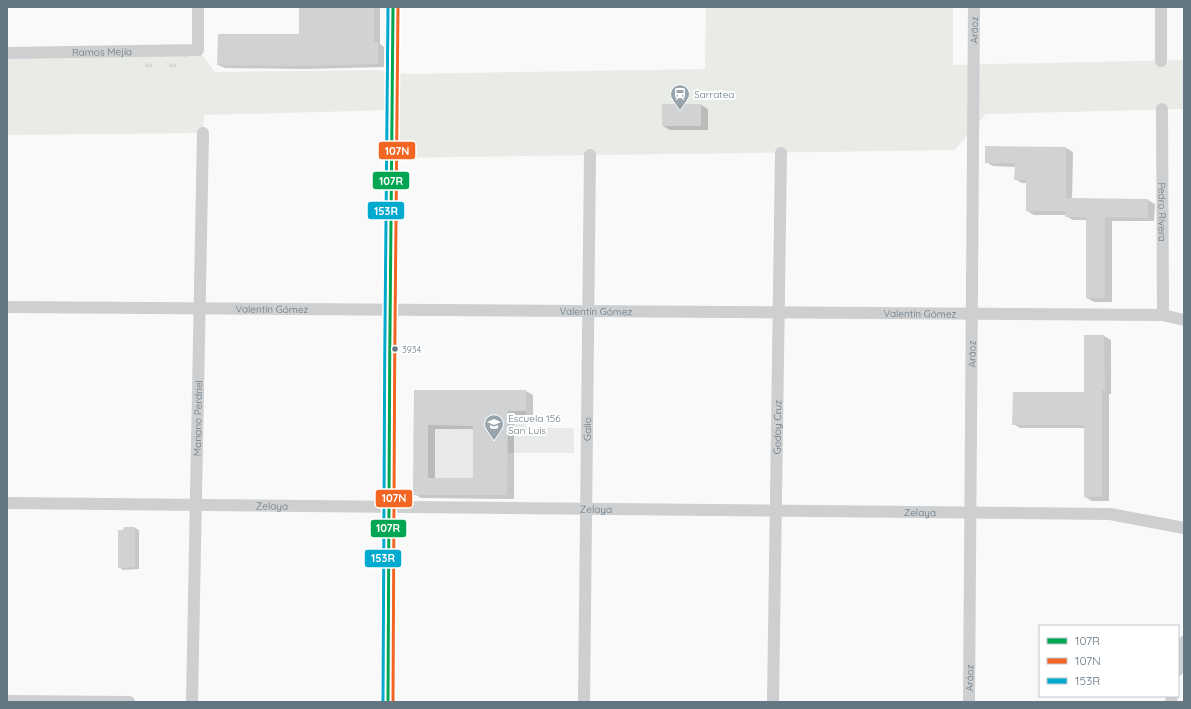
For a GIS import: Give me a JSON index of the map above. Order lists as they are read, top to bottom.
{
  "streets": {
    "street": [
      "Aráoz",
      "Ramos Mejía",
      "Pedro Rivera",
      "Valentín Gómez",
      "Mariano Perdriel",
      "Godoy Cruz",
      "Gallo",
      "Zelaya"
    ]
  },
  "crossings": [
    ["Aráoz", "Valentín Gómez"],
    ["Aráoz", "Zelaya"],
    ["Pedro Rivera", "Valentín Gómez"],
    ["Valentín Gómez", "Mariano Perdriel"],
    ["Valentín Gómez", "Godoy Cruz"],
    ["Valentín Gómez", "Gallo"],
    ["Mariano Perdriel", "Zelaya"],
    ["Godoy Cruz", "Zelaya"],
    ["Gallo", "Zelaya"]
  ],
  "places": {
    "station": ["Sarratea"],
    "other": ["3934"],
    "school or university": ["Escuela 156 San Luis"]
  },
  "lines": ["transit line 107R", "transit line 107N", "transit line 153R"],
  "legend": ["107R", "107N", "153R"]
}
